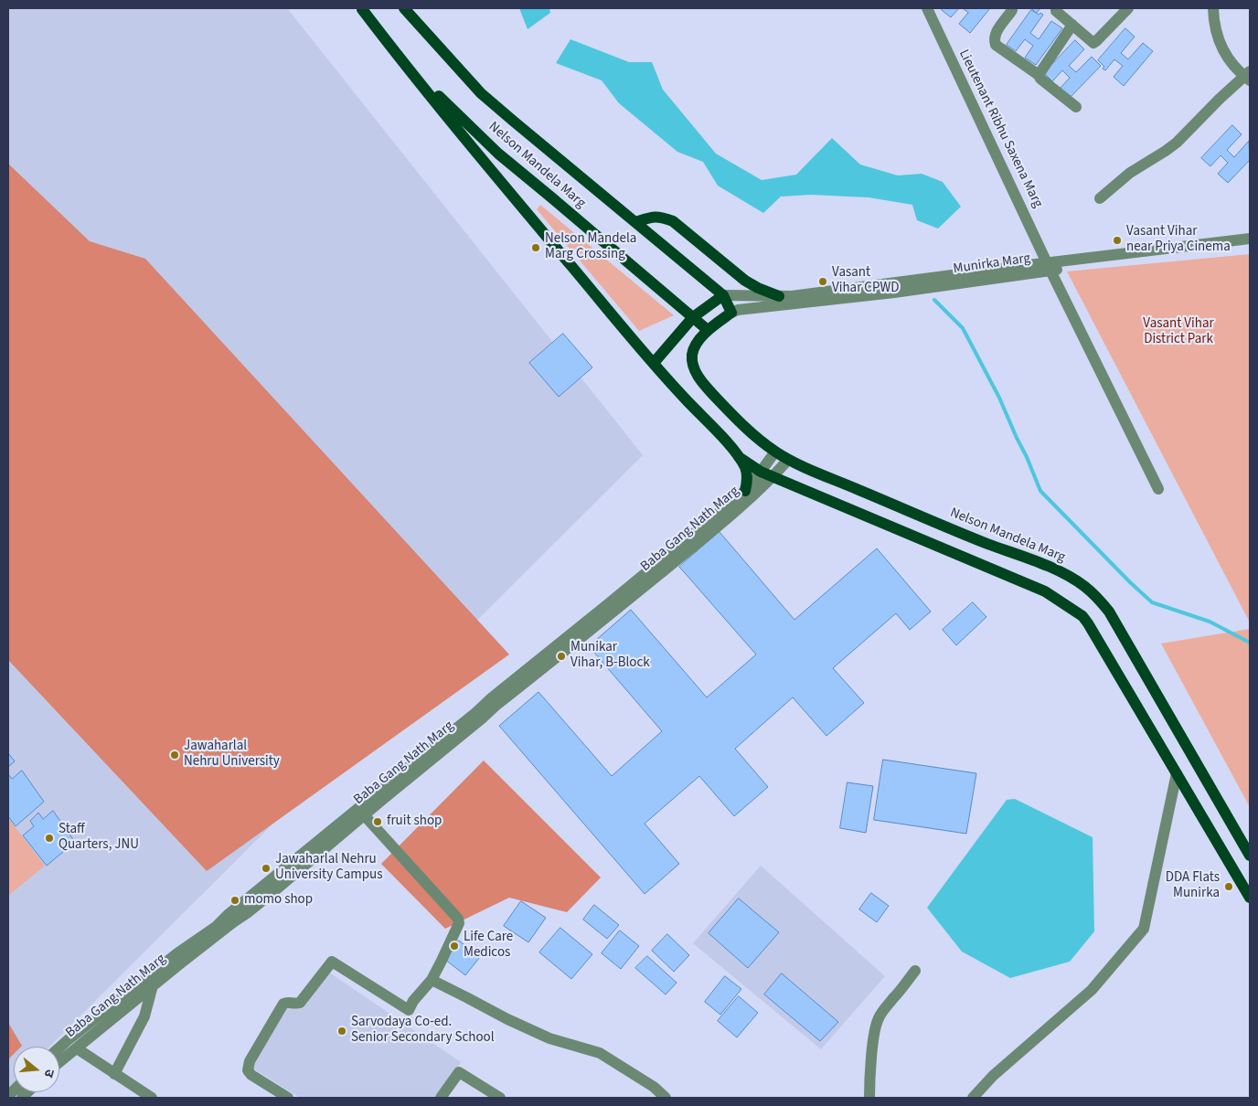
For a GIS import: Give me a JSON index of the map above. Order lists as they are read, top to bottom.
{
  "streets": {
    "main road": ["Nelson Mandela Marg"],
    "street": ["Lieutenant Ribhu Saxena Marg", "Munirka Marg", "Baba Gang Nath Marg"]
  },
  "crossings": [
    ["Lieutenant Ribhu Saxena Marg", "Munirka Marg"],
    ["Nelson Mandela Marg", "Munirka Marg"],
    ["Nelson Mandela Marg", "Baba Gang Nath Marg"]
  ],
  "parks": ["Vasant Vihar District Park"],
  "places": [
    "Vasant Vihar near Priya Cinema",
    "Nelson Mandela Marg Crossing",
    "Vasant Vihar CPWD",
    "Munikar Vihar, B-Block",
    "Jawaharlal Nehru University",
    "fruit shop",
    "Staff Quarters, JNU",
    "Jawaharlal Nehru University Campus",
    "DDA Flats Munirka",
    "momo shop",
    "Life Care Medicos",
    "Sarvodaya Co-ed. Senior Secondary School"
  ],
  "north": "right"
}
